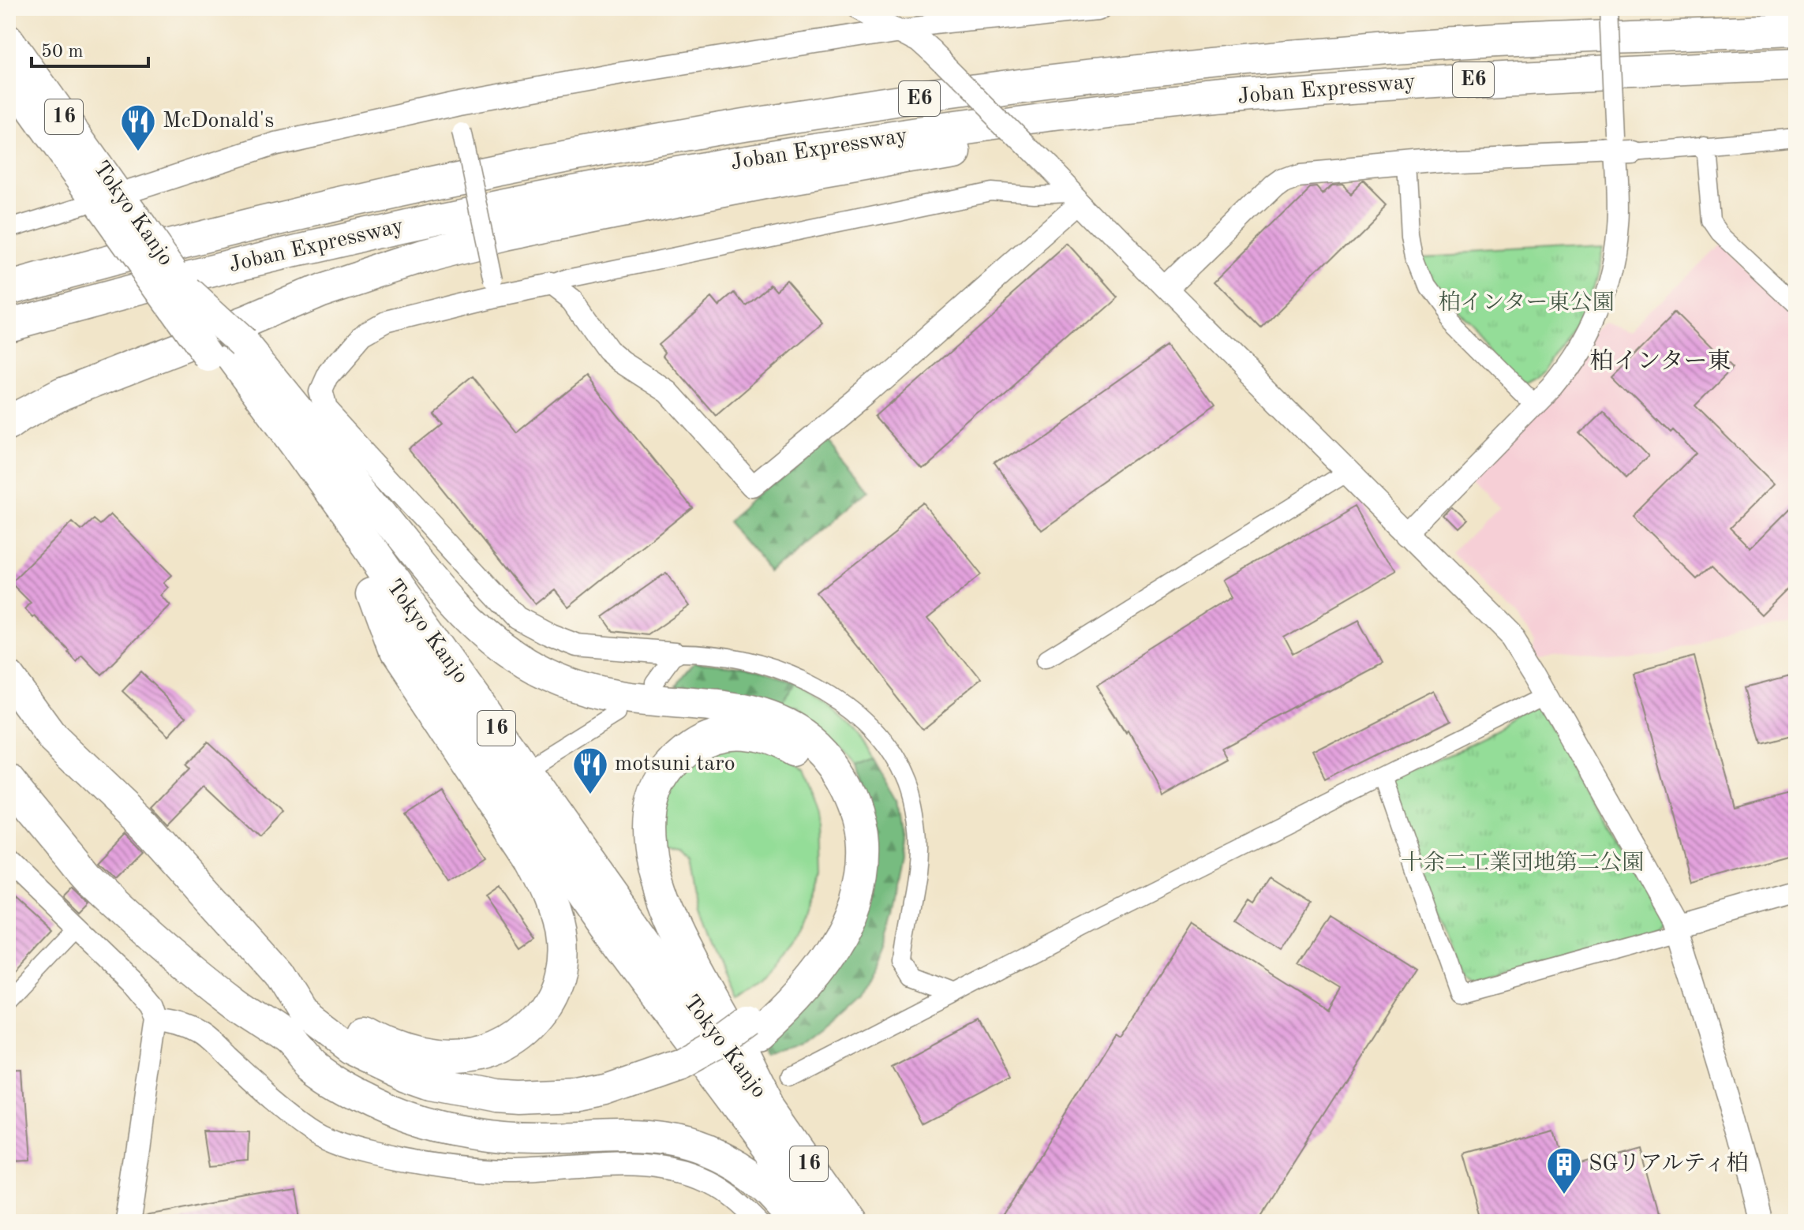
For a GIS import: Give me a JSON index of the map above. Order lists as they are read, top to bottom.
{
  "streets": {
    "highway": [
      "E6",
      "Joban Expressway",
      "16",
      "Tokyo Kanjo"
    ]
  },
  "districts": ["柏インター東"],
  "parks": ["柏インター東公園", "十余二工業団地第二公園"],
  "places": {
    "restaurant": ["McDonald's", "motsuni taro"],
    "building": ["SGリアルティ柏"]
  },
  "scale_bar": "50 m"
}
